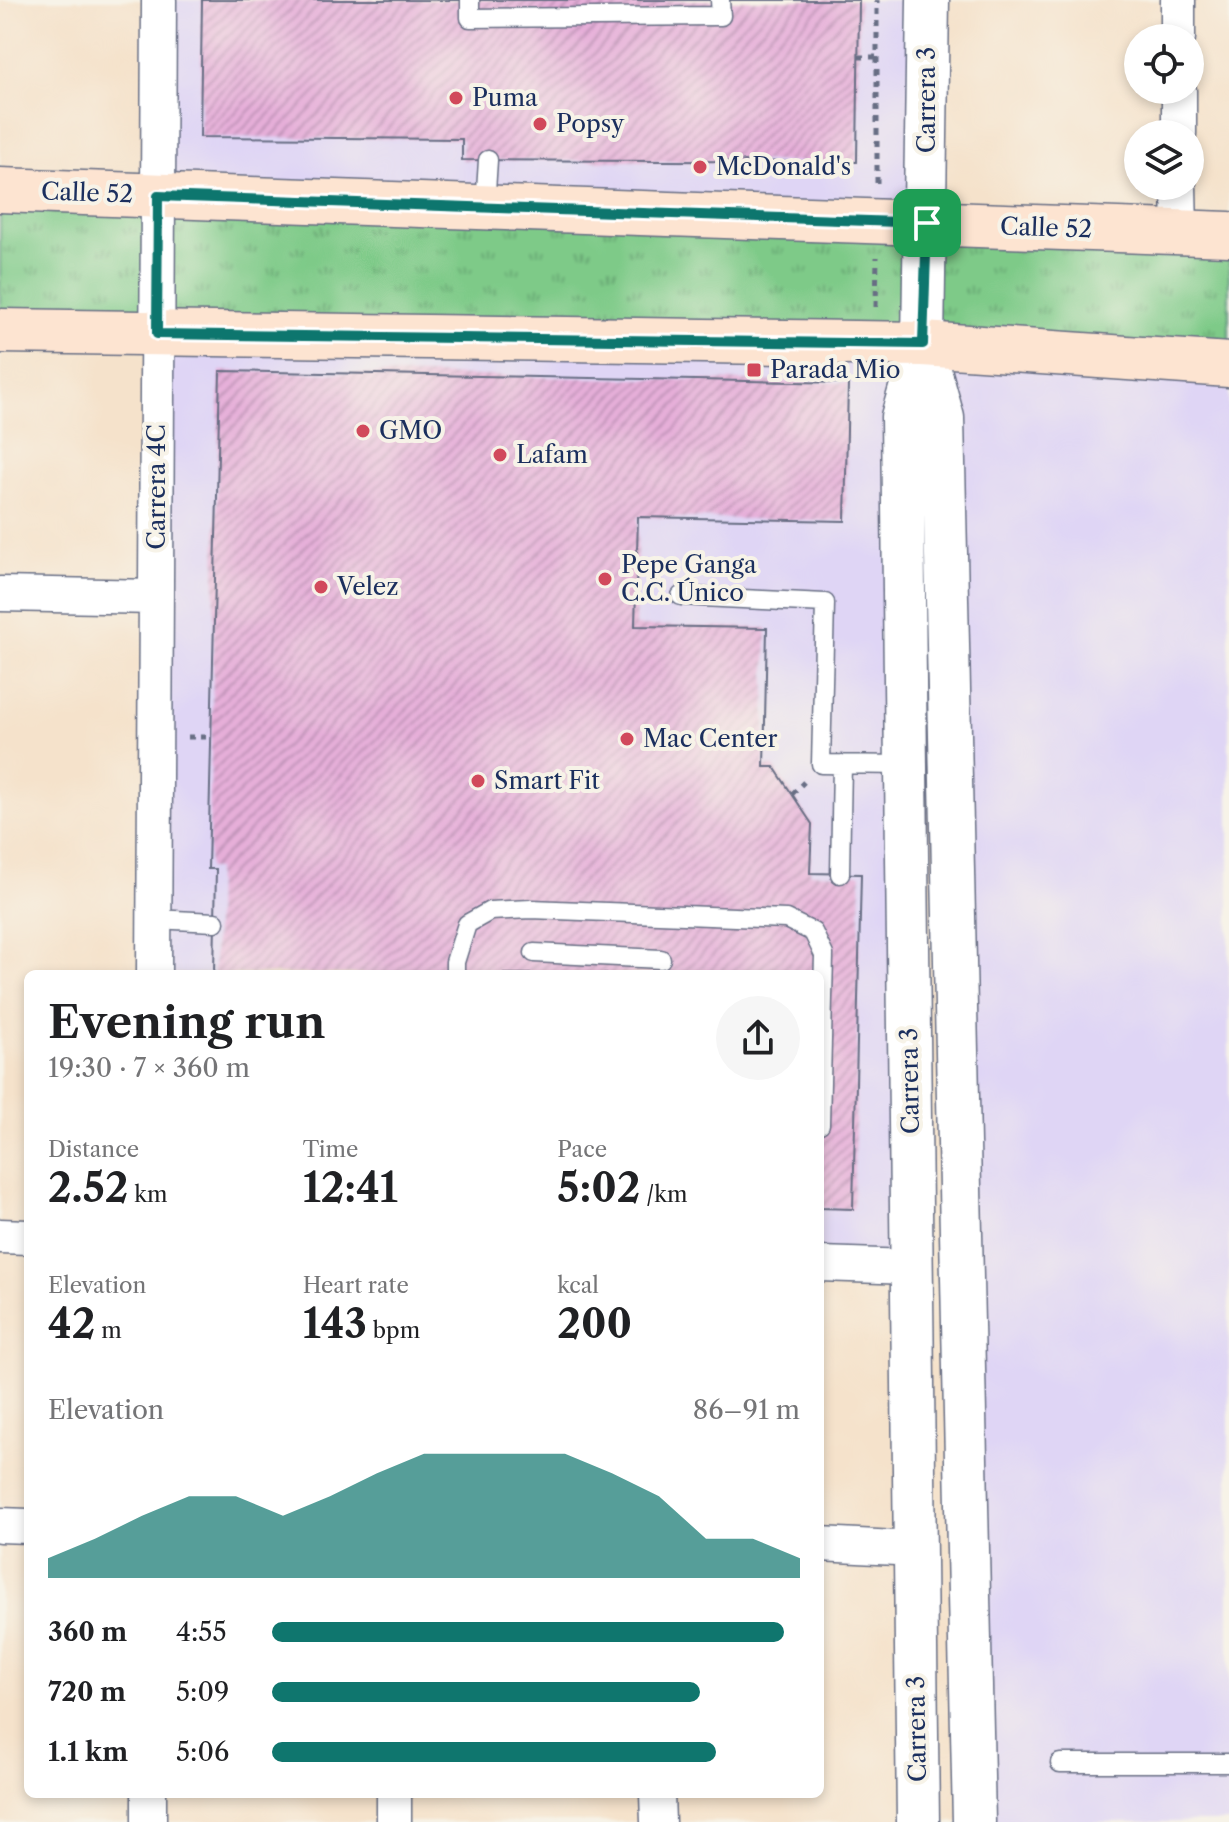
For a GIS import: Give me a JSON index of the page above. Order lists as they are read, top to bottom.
{
  "streets": {
    "main road": ["Calle 52"],
    "street": ["Carrera 3", "Carrera 4C"]
  },
  "crossings": [
    ["Carrera 3", "Calle 52"],
    ["Calle 52", "Carrera 4C"]
  ],
  "places": {
    "other": [
      "Puma",
      "Popsy",
      "McDonald's",
      "GMO",
      "Lafam",
      "Pepe Ganga C.C. Único",
      "Velez",
      "Mac Center",
      "Smart Fit"
    ],
    "transit": ["Parada Mio"]
  },
  "page": {
    "heading": ["Evening run", "19:30 · 7 × 360 m"],
    "stats": [
      ["Distance", "2.52 km"],
      ["Time", "12:41"],
      ["Pace", "5:02 /km"],
      ["Elevation", "42 m"],
      ["Heart rate", "143 bpm"],
      ["kcal", "200"]
    ],
    "chart": ["Elevation", "86–91 m"],
    "list": [
      {
        "name": "360 m",
        "note": "4:55"
      },
      {
        "name": "720 m",
        "note": "5:09"
      },
      {
        "name": "1.1 km",
        "note": "5:06"
      }
    ]
  }
}
